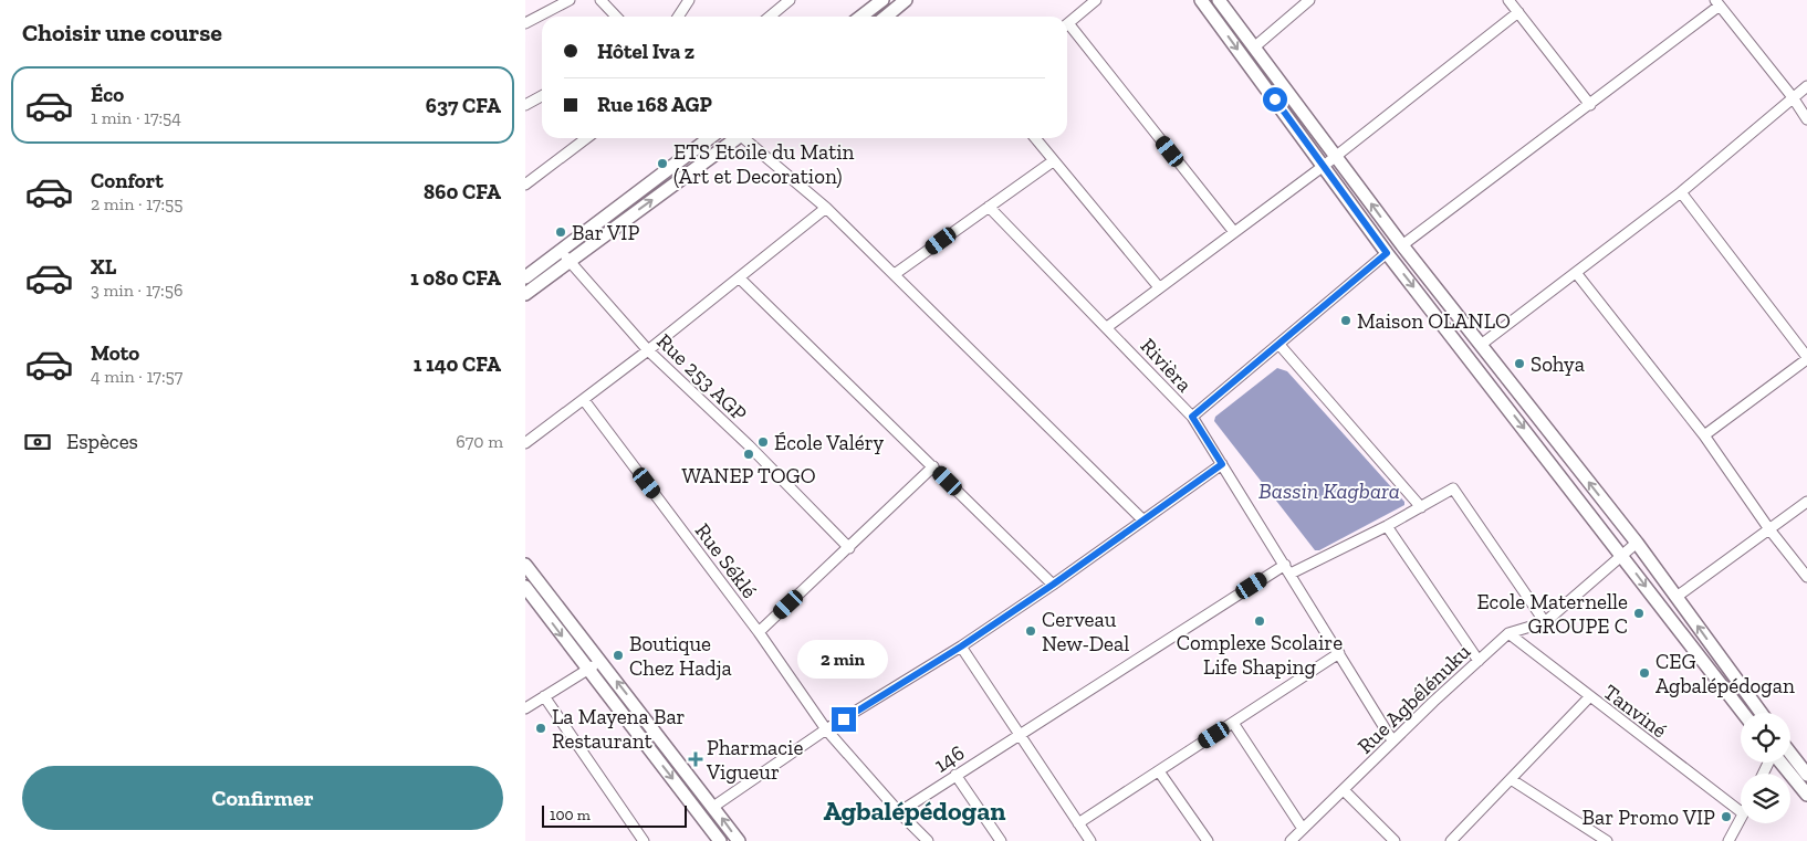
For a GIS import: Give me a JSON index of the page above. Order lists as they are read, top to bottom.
{
  "streets": {
    "street": [
      "Rivièra",
      "Rue 253 AGP",
      "Rue Séklé",
      "Rue Agbélénuku",
      "Tanviné",
      "146"
    ]
  },
  "crossings": [
    ["Rivièra", "Rue Agbélénuku"],
    ["Rivièra", "146"],
    ["Rue Séklé", "146"],
    ["Rue Agbélénuku", "Tanviné"],
    ["Rue Agbélénuku", "146"]
  ],
  "districts": ["Agbalépédogan"],
  "water": ["Bassin Kagbara"],
  "places": {
    "other": [
      "ETS Etoile du Matin (Art et Decoration)",
      "Bar VIP",
      "Maison OLANLO",
      "Sohya",
      "École Valéry",
      "WANEP TOGO",
      "Ecole Maternelle GROUPE C",
      "Complexe Scolaire Life Shaping",
      "Cerveau New-Deal",
      "Boutique Chez Hadja",
      "CEG Agbalépédogan",
      "La Mayena Bar Restaurant",
      "Bar Promo VIP"
    ],
    "health": ["Pharmacie Vigueur"]
  },
  "scale_bar": "100 m",
  "page": {
    "heading": "Choisir une course",
    "banner": ["Hôtel Iva z", "Rue 168 AGP"],
    "list": [
      {
        "name": "Éco",
        "note": "1 min · 17:54",
        "value": "637 CFA"
      },
      {
        "name": "Confort",
        "note": "2 min · 17:55",
        "value": "860 CFA"
      },
      {
        "name": "XL",
        "note": "3 min · 17:56",
        "value": "1 080 CFA"
      },
      {
        "name": "Moto",
        "note": "4 min · 17:57",
        "value": "1 140 CFA"
      }
    ],
    "pay": ["Espèces", "670 m"],
    "bubble": "2 min",
    "buttons": "Confirmer",
    "scale": "100 m"
  }
}
